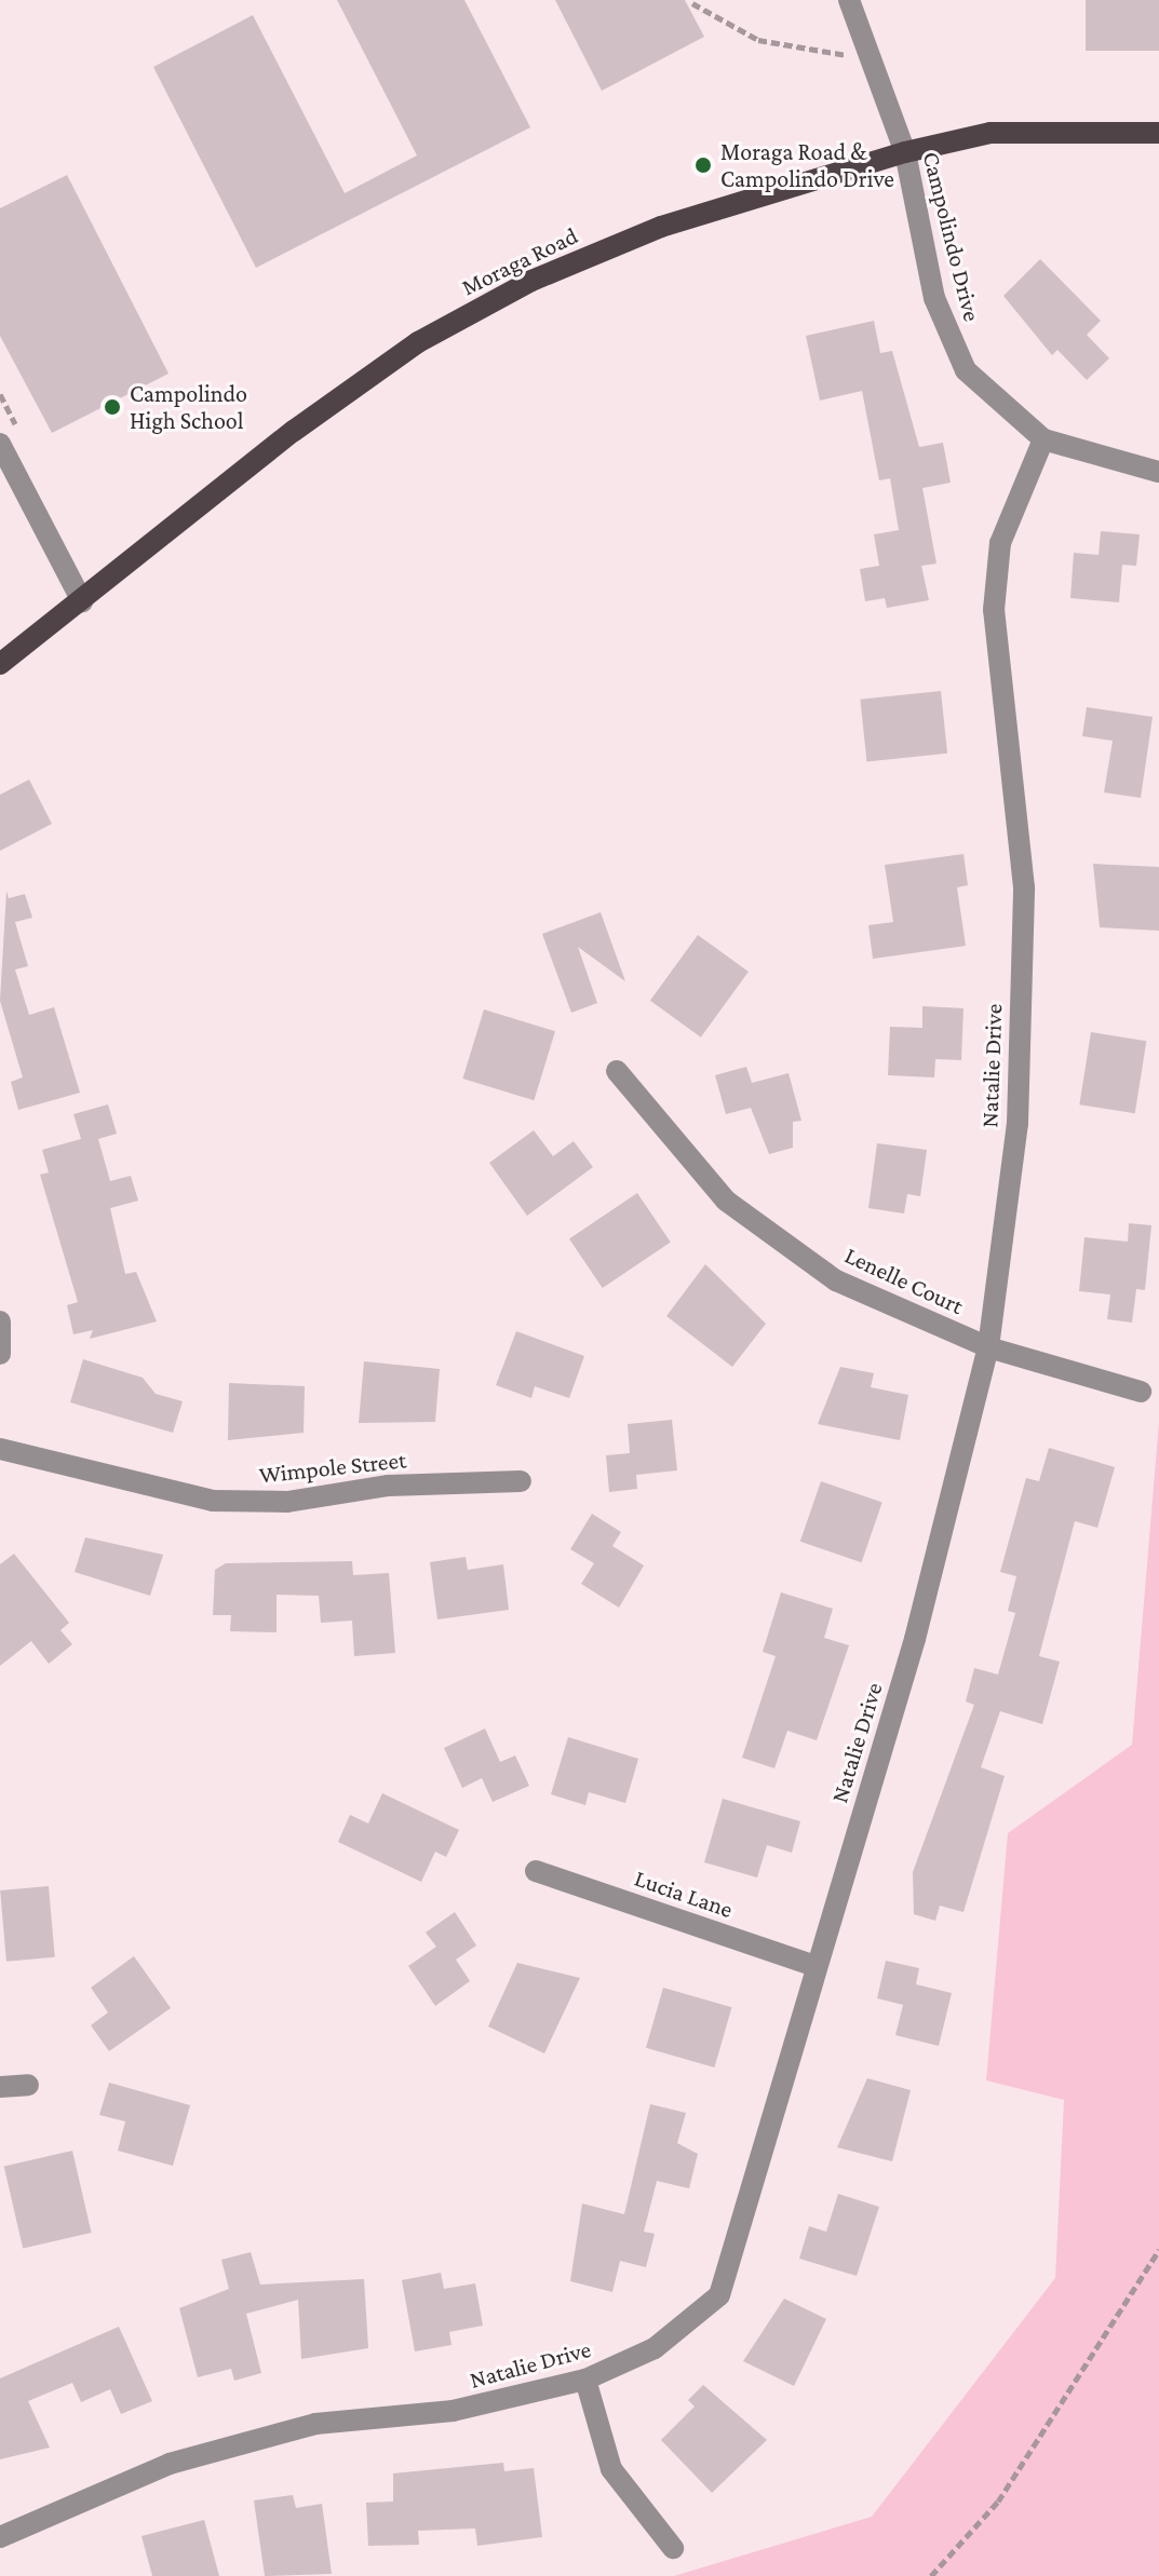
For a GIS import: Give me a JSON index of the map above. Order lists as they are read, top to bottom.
{
  "streets": {
    "main road": ["Moraga Road"],
    "street": [
      "Campolindo Drive",
      "Natalie Drive",
      "Lenelle Court",
      "Wimpole Street",
      "Lucia Lane"
    ]
  },
  "crossings": [
    ["Campolindo Drive", "Moraga Road"],
    ["Campolindo Drive", "Natalie Drive"],
    ["Natalie Drive", "Lenelle Court"],
    ["Natalie Drive", "Lucia Lane"]
  ],
  "places": ["Moraga Road & Campolindo Drive", "Campolindo High School"]
}
